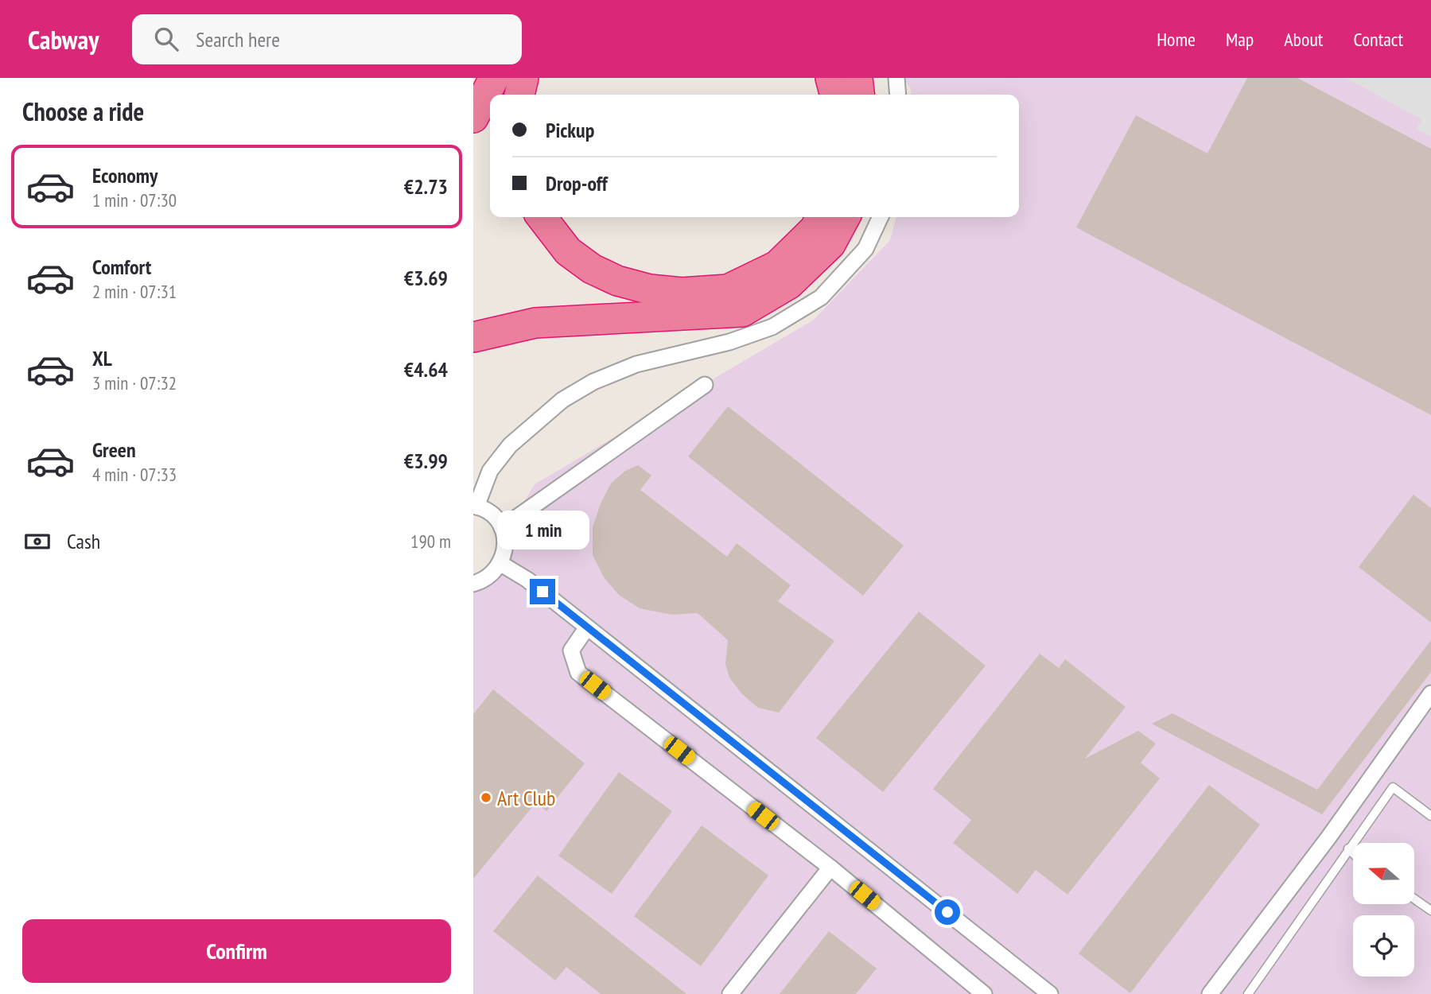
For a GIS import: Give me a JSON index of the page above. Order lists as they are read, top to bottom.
{
  "places": ["Art Club"],
  "north": "left",
  "page": {
    "header": "Cabway",
    "search": "Search here",
    "nav": [
      "Home",
      "Map",
      "About",
      "Contact"
    ],
    "heading": "Choose a ride",
    "banner": ["Pickup", "Drop-off"],
    "list": [
      {
        "name": "Economy",
        "note": "1 min · 07:30",
        "value": "€2.73"
      },
      {
        "name": "Comfort",
        "note": "2 min · 07:31",
        "value": "€3.69"
      },
      {
        "name": "XL",
        "note": "3 min · 07:32",
        "value": "€4.64"
      },
      {
        "name": "Green",
        "note": "4 min · 07:33",
        "value": "€3.99"
      }
    ],
    "pay": ["Cash", "190 m"],
    "bubble": "1 min",
    "buttons": "Confirm"
  }
}
